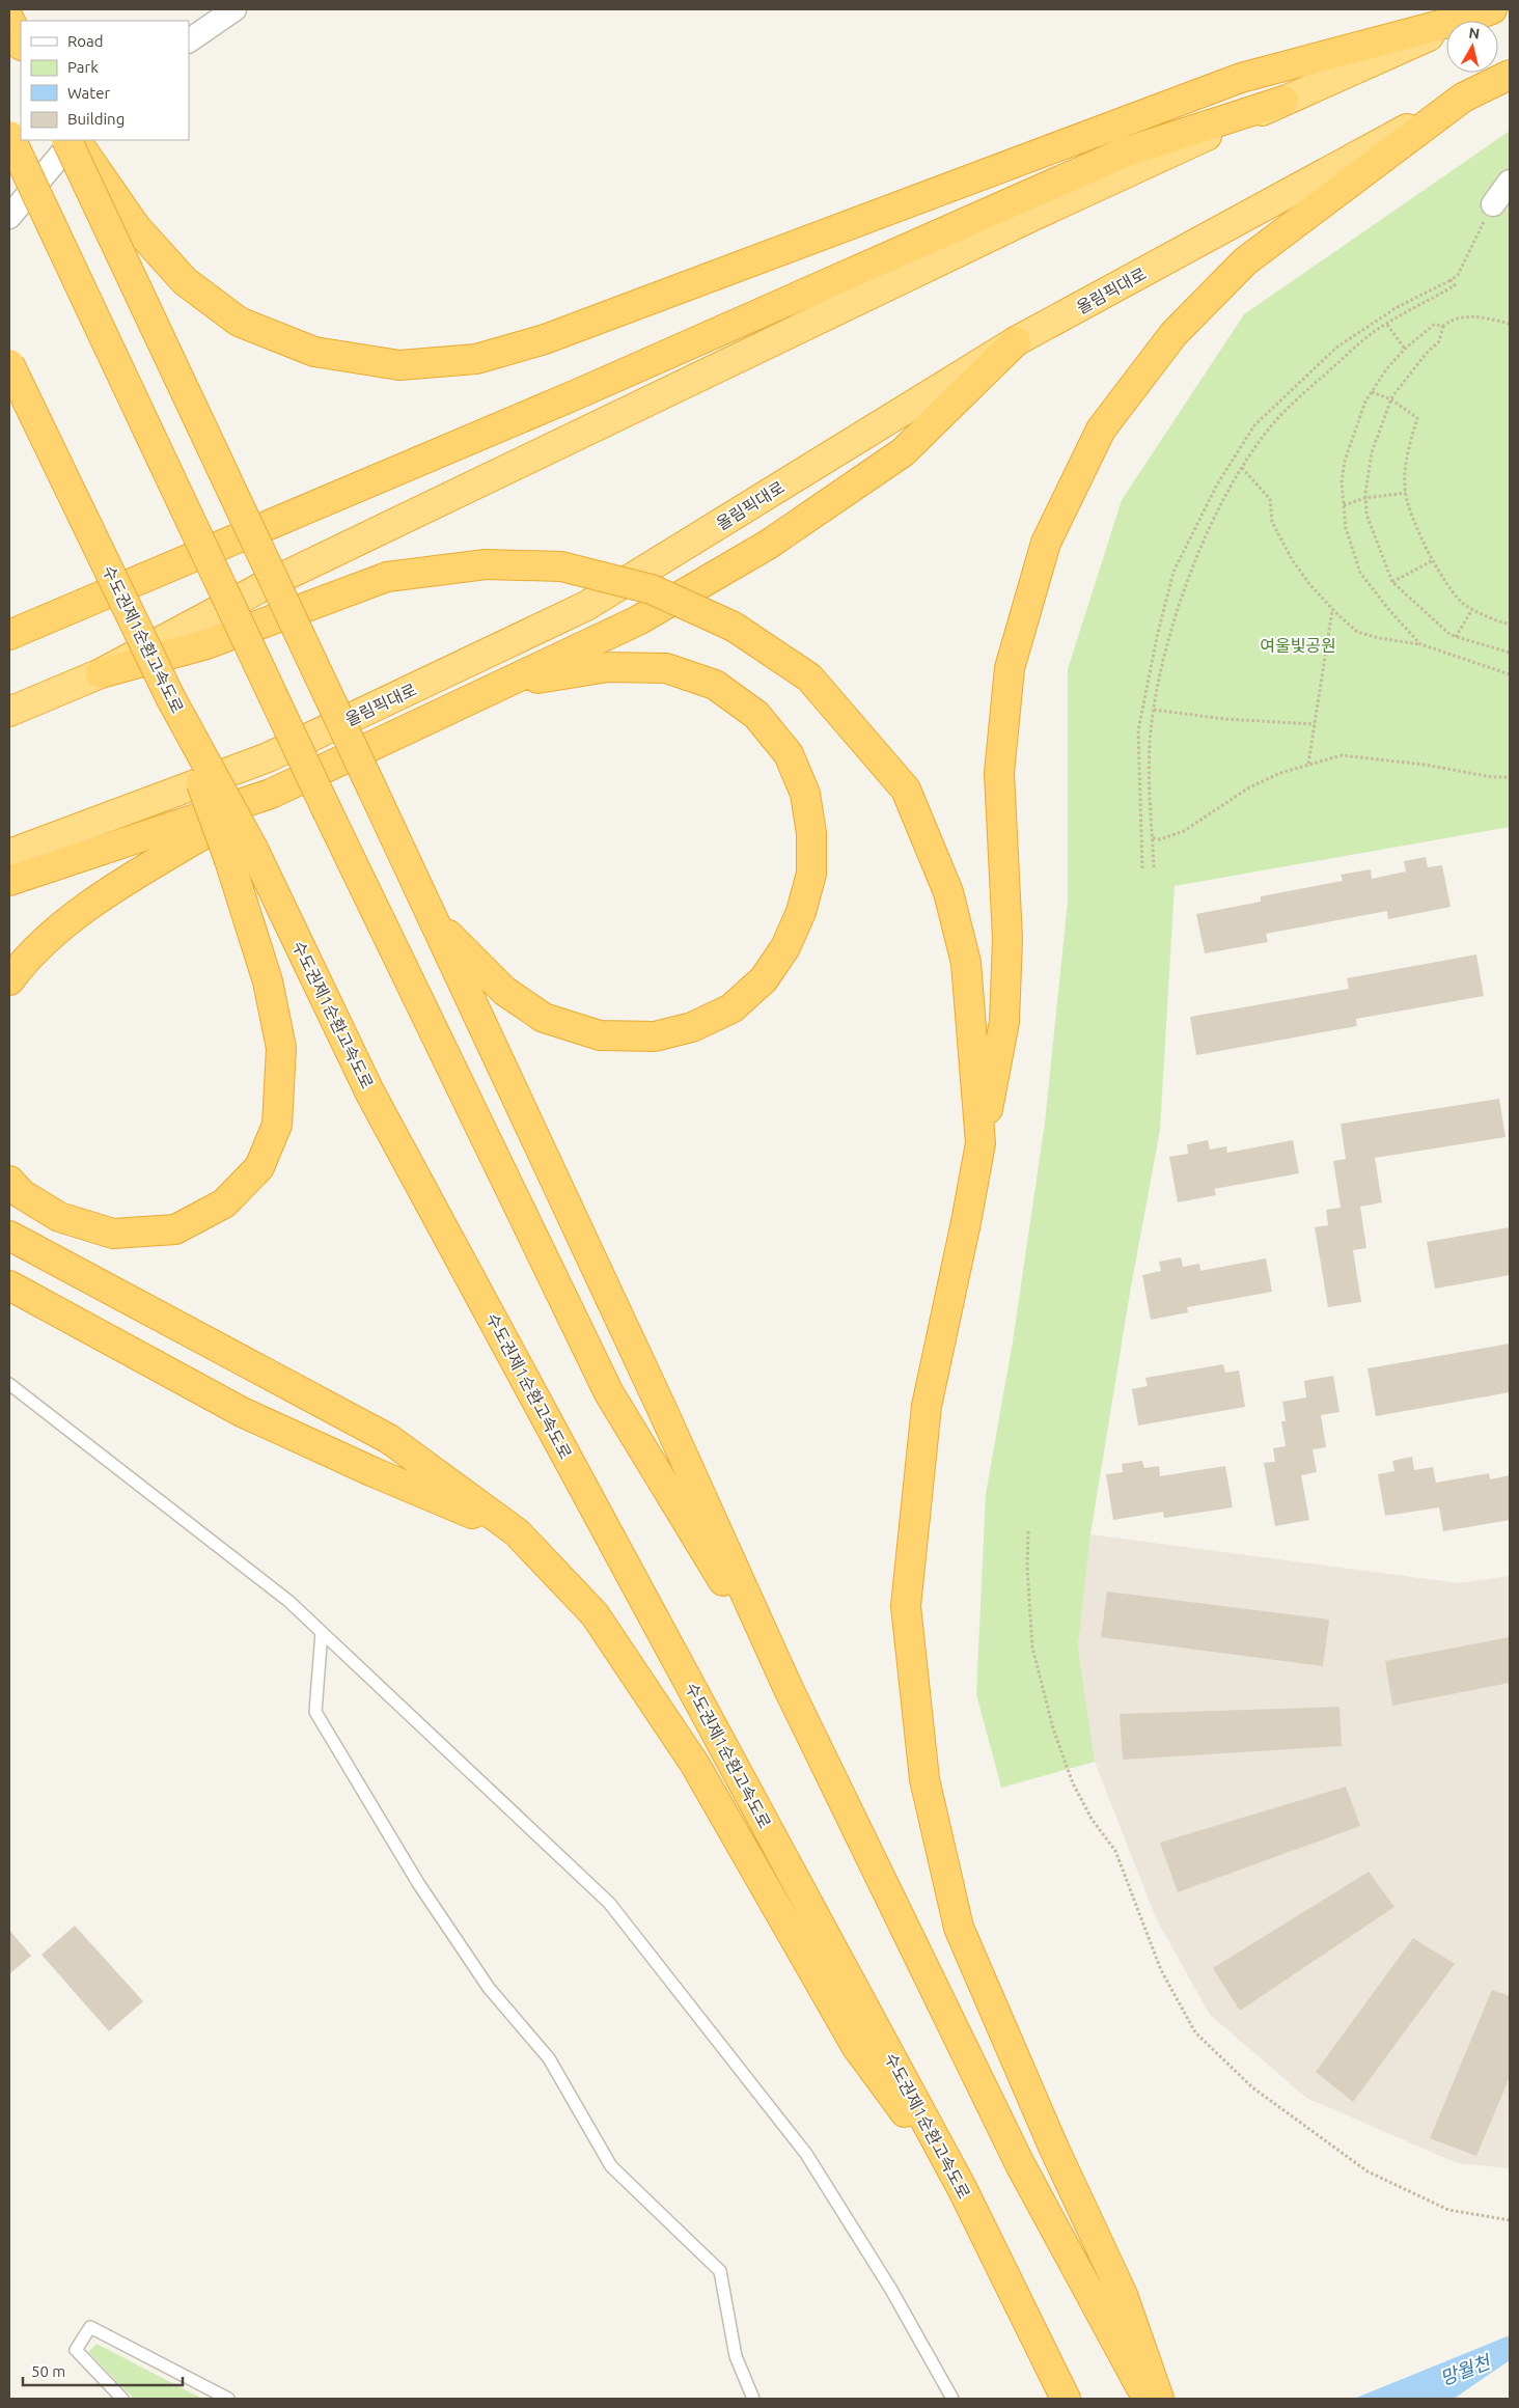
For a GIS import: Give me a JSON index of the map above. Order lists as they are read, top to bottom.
{
  "streets": {
    "highway": ["올림픽대로", "수도권제1순환고속도로"]
  },
  "water": ["망월천"],
  "parks": ["여울빛공원"],
  "legend": [
    "Road",
    "Park",
    "Water",
    "Building"
  ],
  "scale_bar": "50 m",
  "north": "top"
}
